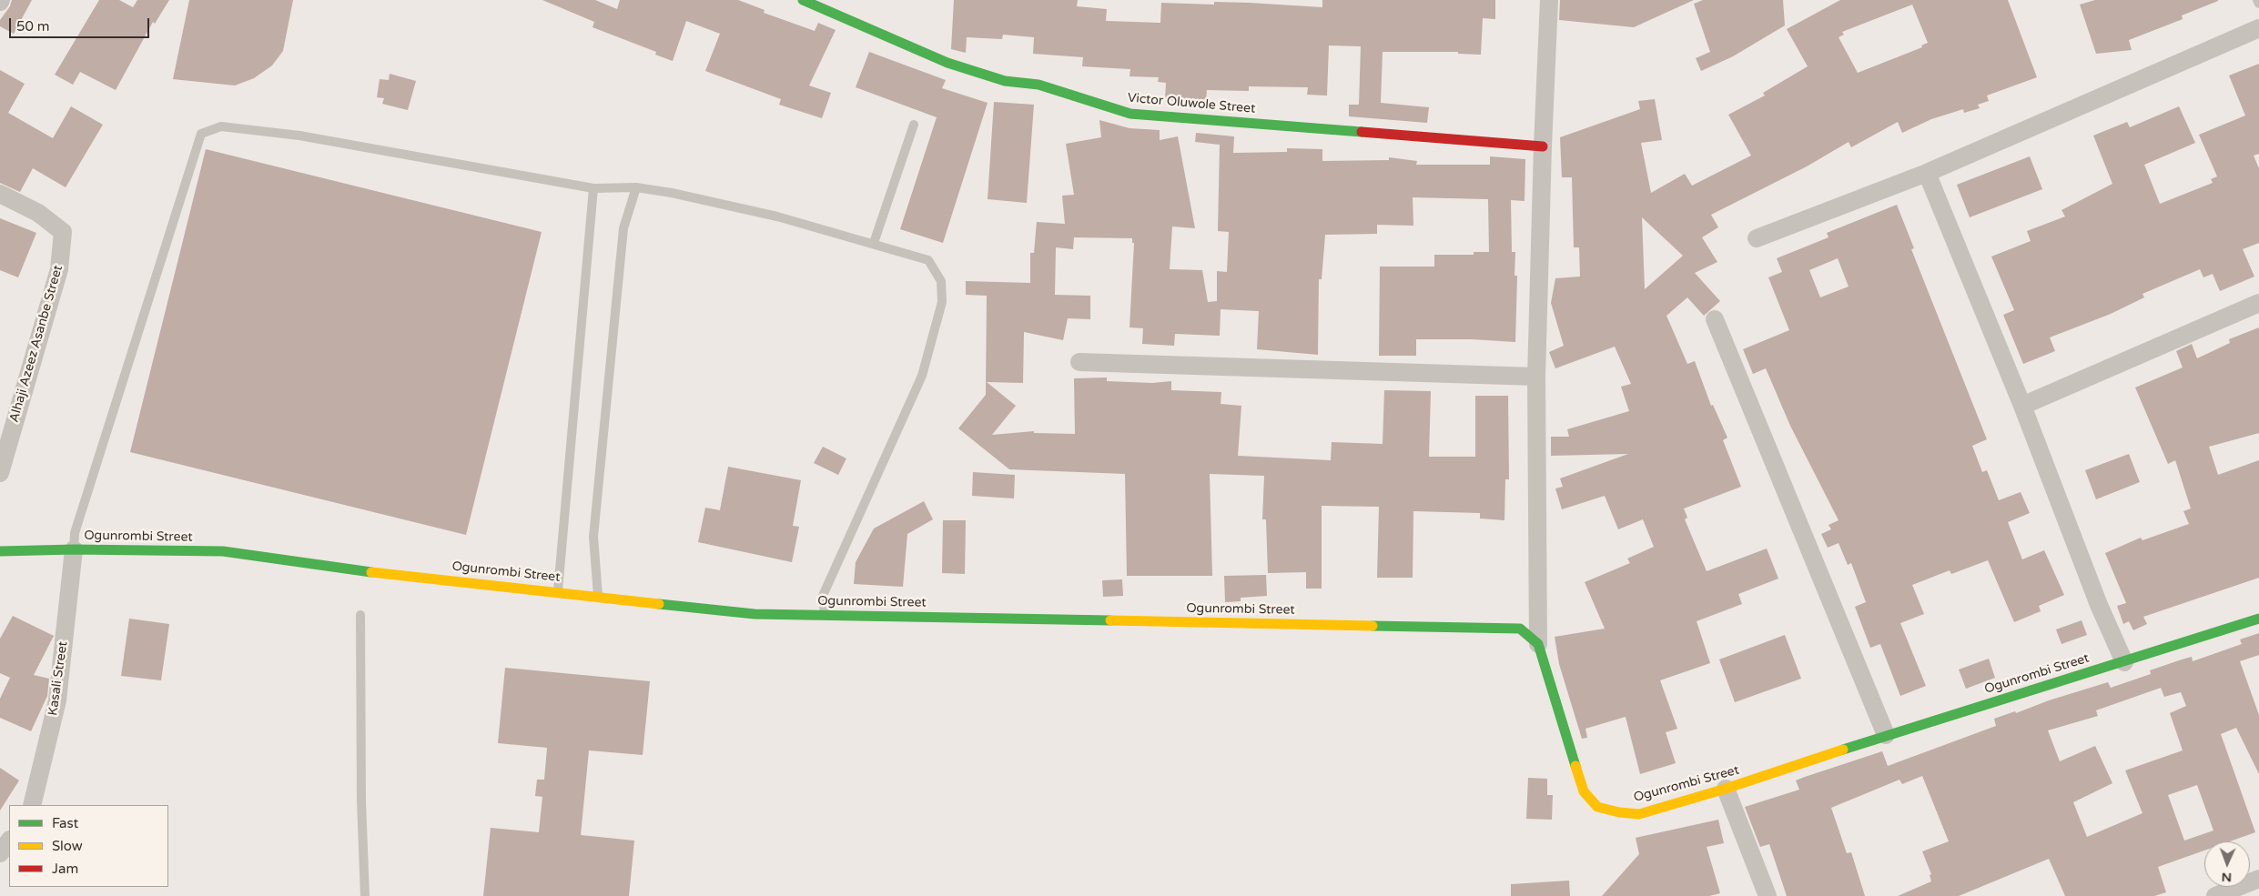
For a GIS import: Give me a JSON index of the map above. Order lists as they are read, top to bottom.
{
  "streets": {
    "street": [
      "Victor Oluwole Street",
      "Alhaji Azeez Asanbe Street",
      "Ogunrombi Street",
      "Kasali Street"
    ]
  },
  "crossings": [
    ["Ogunrombi Street", "Kasali Street"]
  ],
  "legend": ["Fast", "Slow", "Jam"],
  "scale_bar": "50 m",
  "north": "bottom"
}
